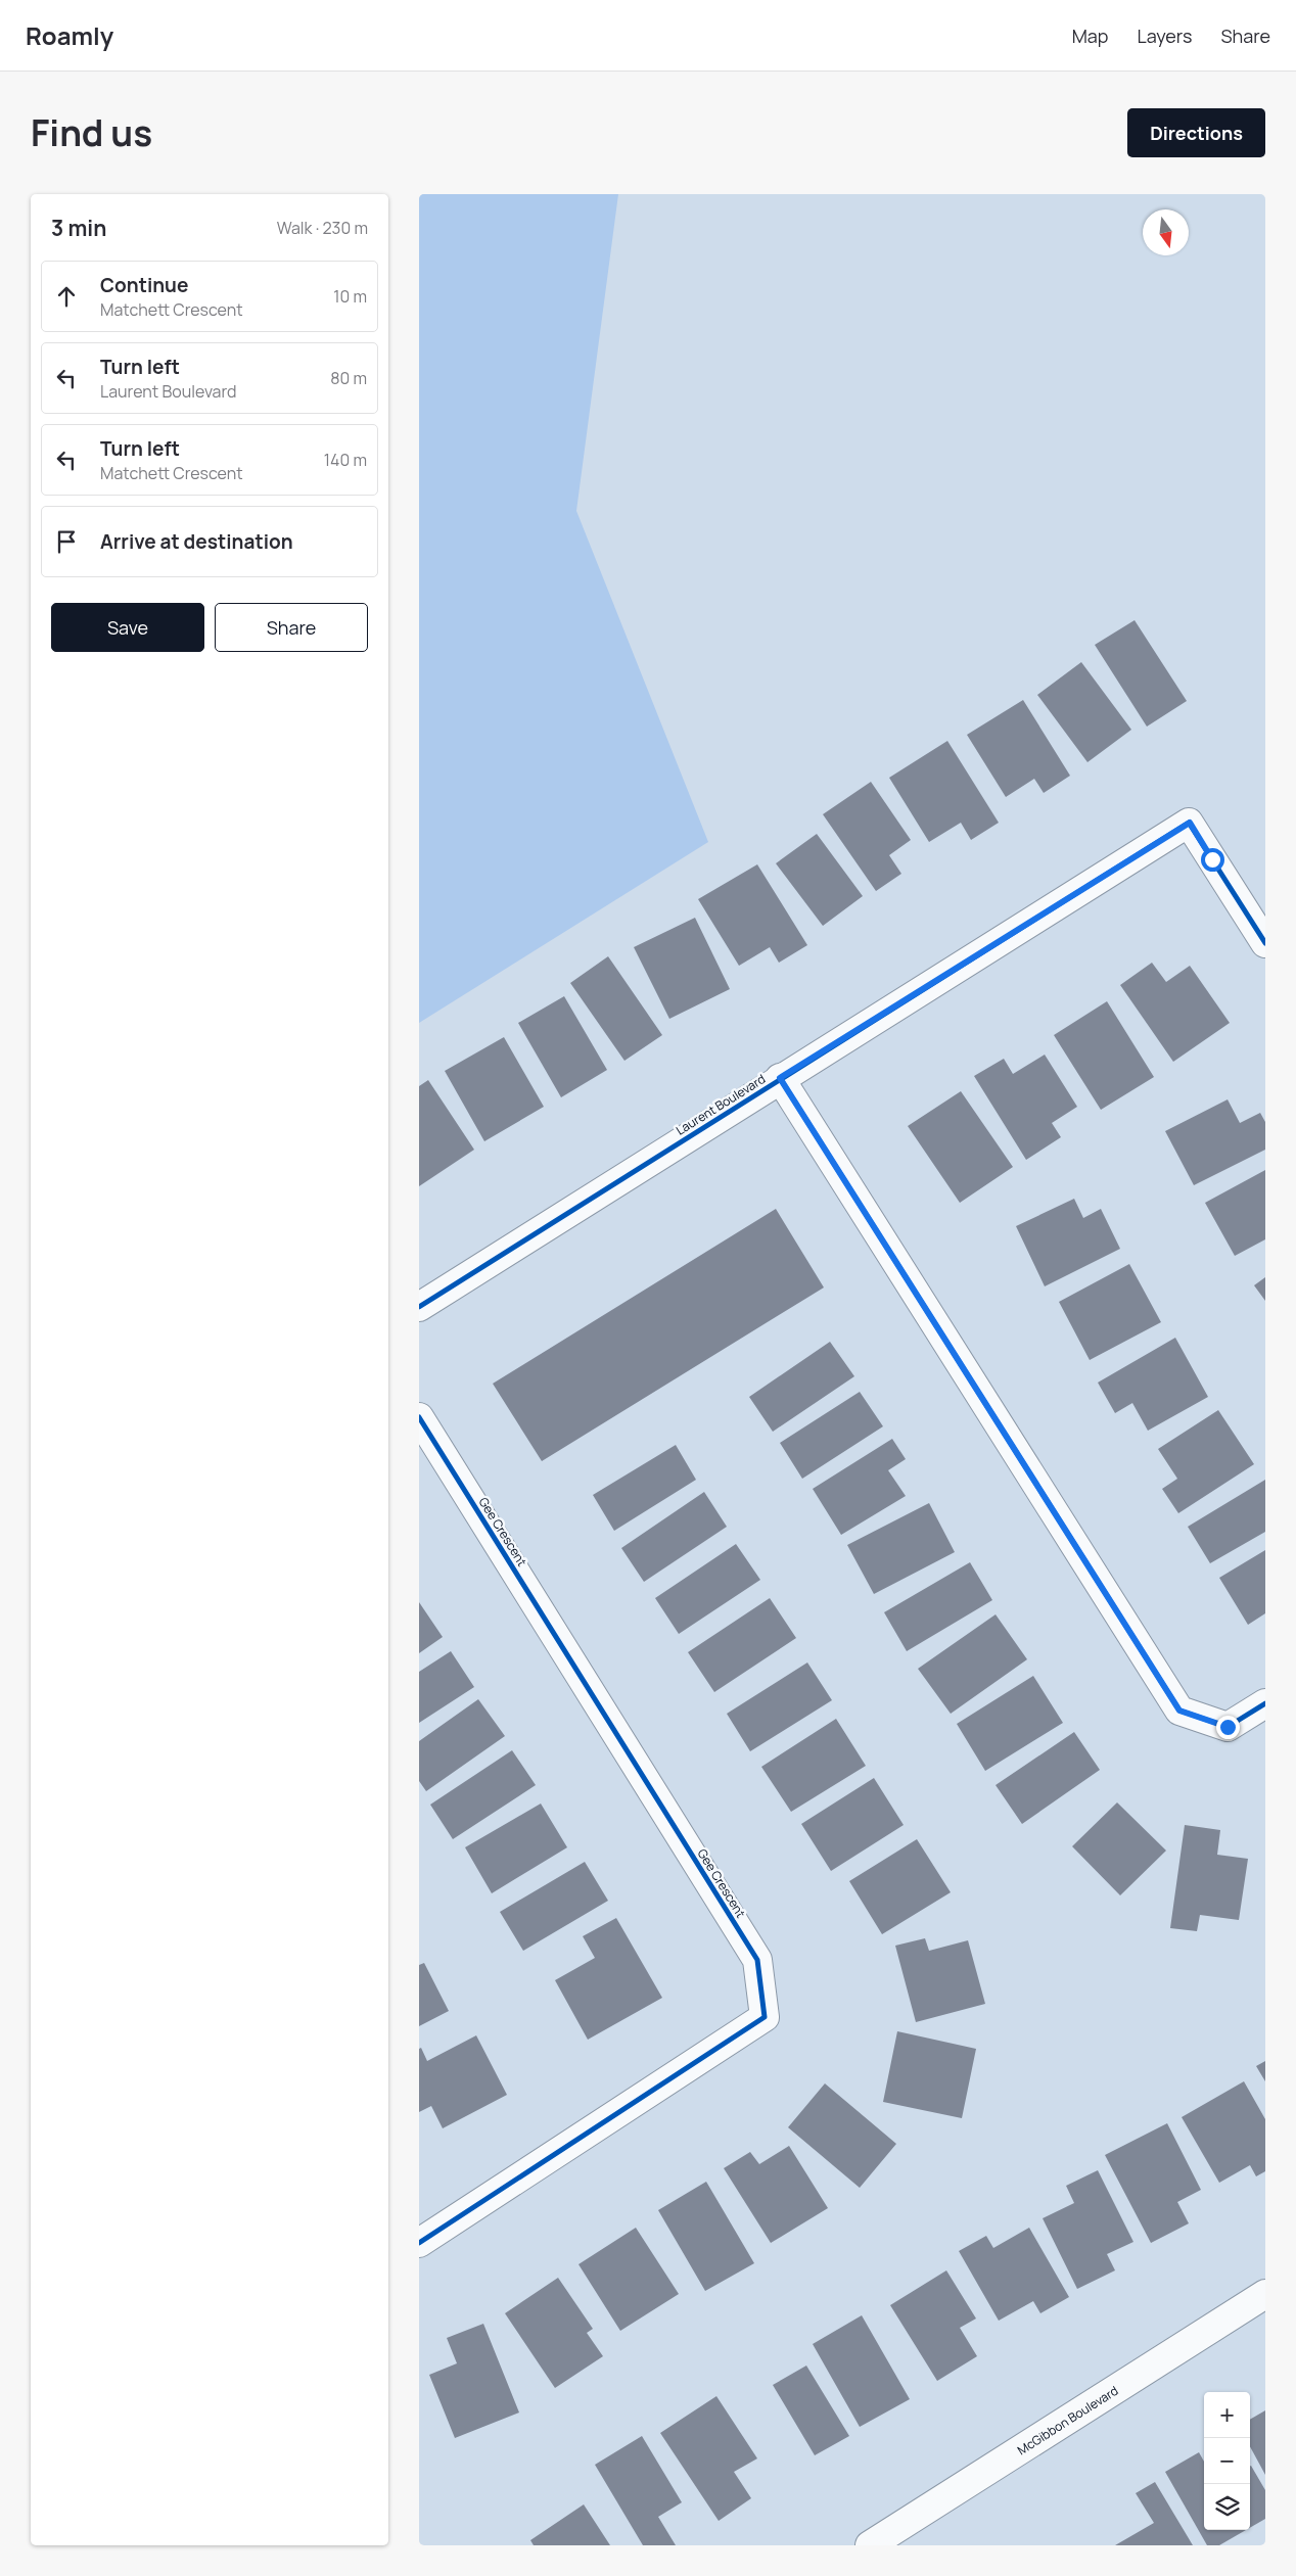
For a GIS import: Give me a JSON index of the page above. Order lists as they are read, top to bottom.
{
  "streets": {
    "street": ["Laurent Boulevard", "Gee Crescent", "McGibbon Boulevard"]
  },
  "north": "bottom",
  "page": {
    "header": "Roamly",
    "nav": ["Map", "Layers", "Share"],
    "title": "Find us",
    "buttons": [
      "Directions",
      ["Save", "Share"]
    ],
    "heading": ["3 min", "Walk · 230 m"],
    "list": [
      ["Continue", "Matchett Crescent", "10 m"],
      ["Turn left", "Laurent Boulevard", "80 m"],
      ["Turn left", "Matchett Crescent", "140 m"],
      "Arrive at destination"
    ],
    "map_buttons": ["+", "−"]
  }
}
